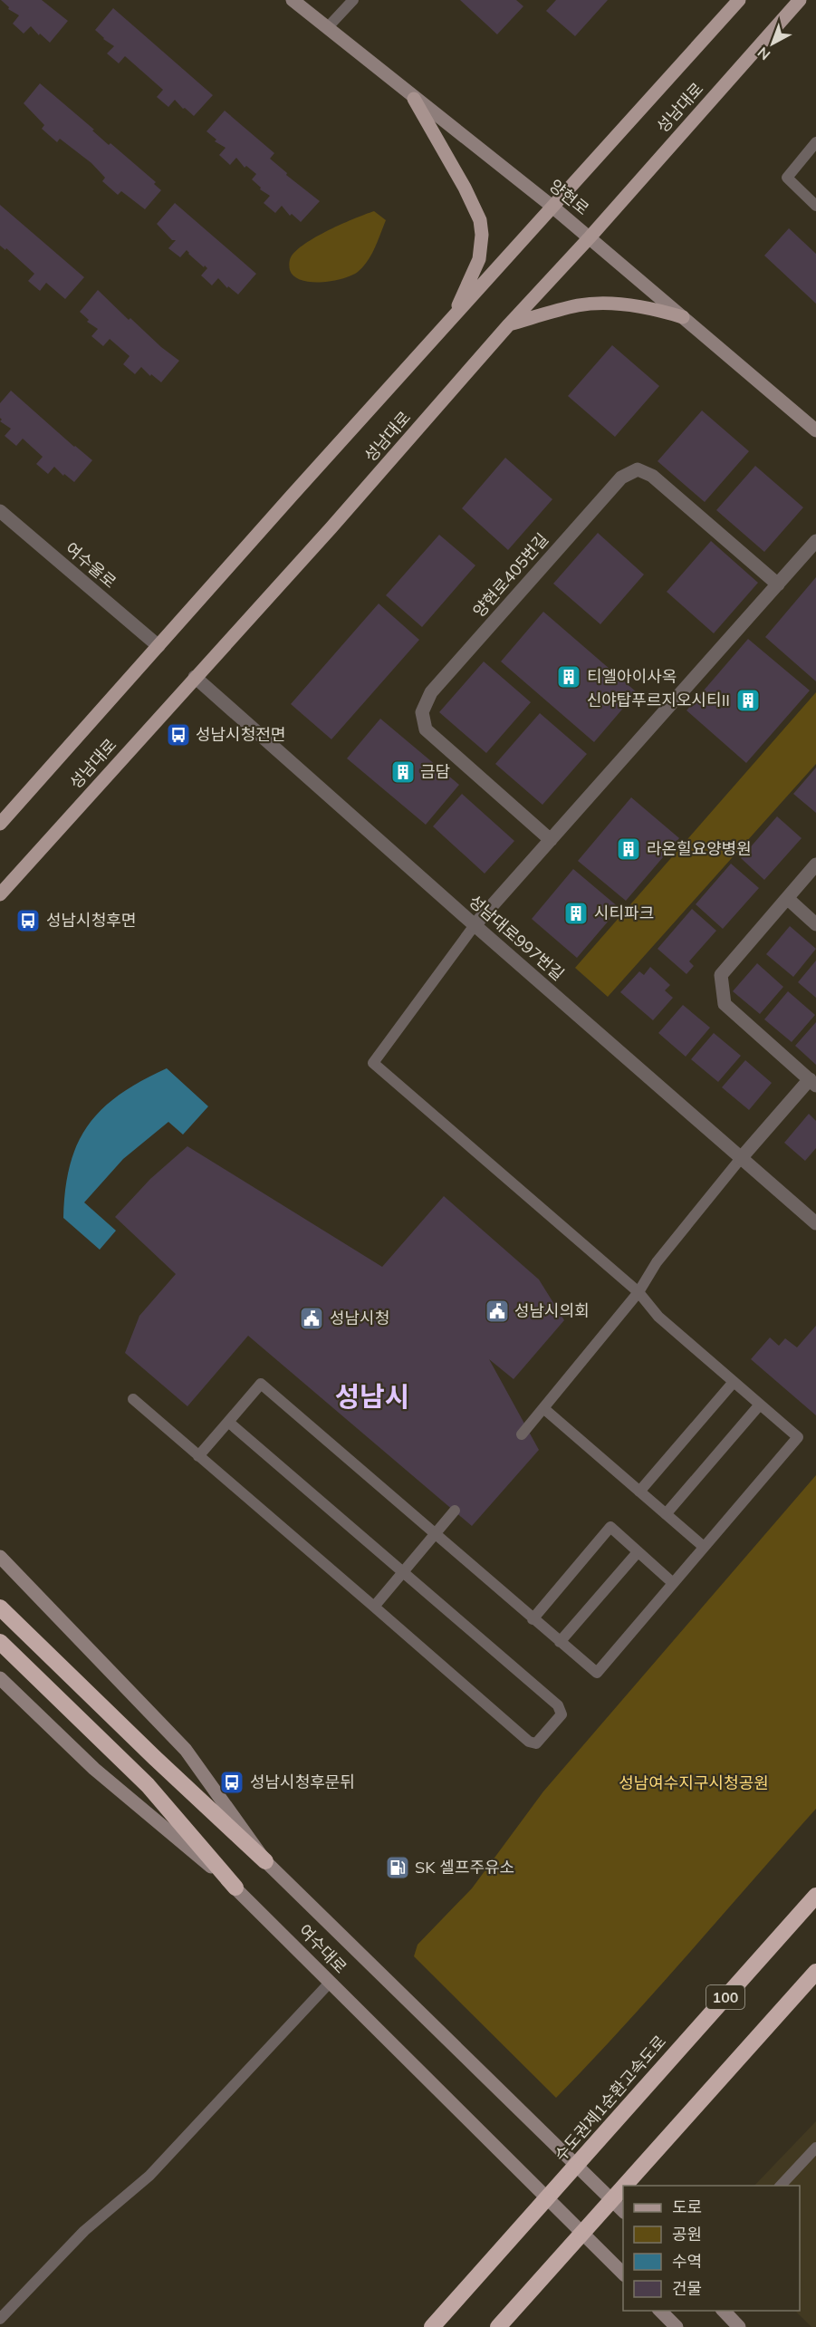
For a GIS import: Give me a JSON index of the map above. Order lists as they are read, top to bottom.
{
  "streets": {
    "highway": ["여수대로", "100", "수도권제1순환고속도로"],
    "main road": ["성남대로", "양현로"],
    "street": ["여수울로", "양현로405번길", "성남대로997번길"]
  },
  "crossings": [
    ["성남대로", "양현로"],
    ["성남대로", "여수울로"],
    ["성남대로", "성남대로997번길"]
  ],
  "districts": ["성남시"],
  "parks": ["성남여수지구시청공원"],
  "places": {
    "building": [
      "티엘아이사옥",
      "신야탑푸르지오시티II",
      "금담",
      "라온힐요양병원",
      "시티파크"
    ],
    "bus stop": ["성남시청전면", "성남시청후면", "성남시청후문뒤"],
    "public building": ["성남시의회", "성남시청"],
    "fuel station": ["SK 셀프주유소"]
  },
  "legend": [
    "도로",
    "공원",
    "수역",
    "건물"
  ],
  "north": "bottom left"
}
